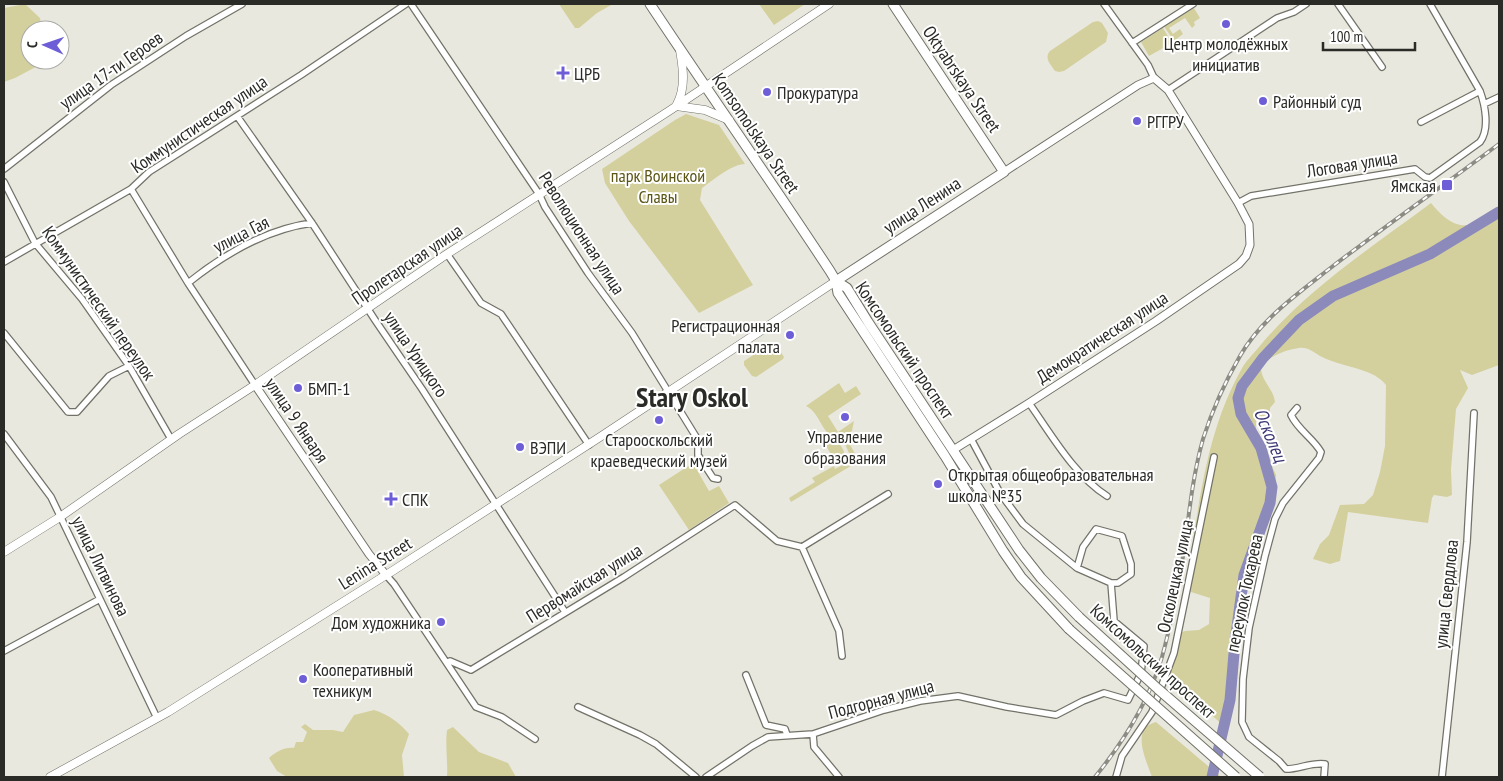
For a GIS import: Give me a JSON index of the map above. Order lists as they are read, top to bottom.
{
  "streets": {
    "main road": [
      "Oktyabrskaya Street",
      "Komsomolskaya Street",
      "улица Ленина",
      "Пролетарская улица",
      "Комсомольский проспект",
      "Lenina Street"
    ],
    "street": [
      "улица 17-ти Героев",
      "Коммунистическая улица",
      "Логовая улица",
      "Революционная улица",
      "улица Гая",
      "Коммунистический переулок",
      "Демократическая улица",
      "улица Урицкого",
      "улица 9 Января",
      "улица Литвинова",
      "Осколецкая улица",
      "Первомайская улица",
      "переулок Токарева",
      "улица Свердлова",
      "Подгорная улица"
    ]
  },
  "crossings": [
    ["Oktyabrskaya Street", "улица Ленина"],
    ["Коммунистическая улица", "Коммунистический переулок"],
    ["Коммунистическая улица", "улица Урицкого"],
    ["Коммунистическая улица", "улица 9 Января"],
    ["Komsomolskaya Street", "улица Ленина"],
    ["Komsomolskaya Street", "Пролетарская улица"],
    ["Komsomolskaya Street", "Комсомольский проспект"],
    ["Логовая улица", "Демократическая улица"],
    ["улица Ленина", "Революционная улица"],
    ["улица Ленина", "Комсомольский проспект"],
    ["улица Ленина", "Lenina Street"],
    ["Революционная улица", "Пролетарская улица"],
    ["Революционная улица", "Lenina Street"],
    ["улица Гая", "улица Урицкого"],
    ["улица Гая", "улица 9 Января"],
    ["Пролетарская улица", "Коммунистический переулок"],
    ["Пролетарская улица", "улица Урицкого"],
    ["Пролетарская улица", "улица 9 Января"],
    ["Пролетарская улица", "улица Литвинова"],
    ["Демократическая улица", "Комсомольский проспект"],
    ["улица Урицкого", "Lenina Street"],
    ["улица Урицкого", "Первомайская улица"],
    ["улица 9 Января", "Lenina Street"],
    ["улица 9 Января", "Первомайская улица"],
    ["Lenina Street", "улица Литвинова"]
  ],
  "districts": ["Stary Oskol"],
  "water": ["Осколец"],
  "parks": ["парк Воинской Славы"],
  "places": {
    "other": [
      "Центр молодёжных инициатив",
      "Прокуратура",
      "Районный суд",
      "РГГРУ",
      "Регистрационная палата",
      "БМП-1",
      "Управление образования",
      "Старооскольский краеведческий музей",
      "ВЭПИ",
      "Открытая общеобразовательная школа №35",
      "Дом художника",
      "Кооперативный техникум"
    ],
    "health": ["ЦРБ", "СПК"],
    "transit": ["Ямская"]
  },
  "scale_bar": "100 m",
  "north": "left"
}
